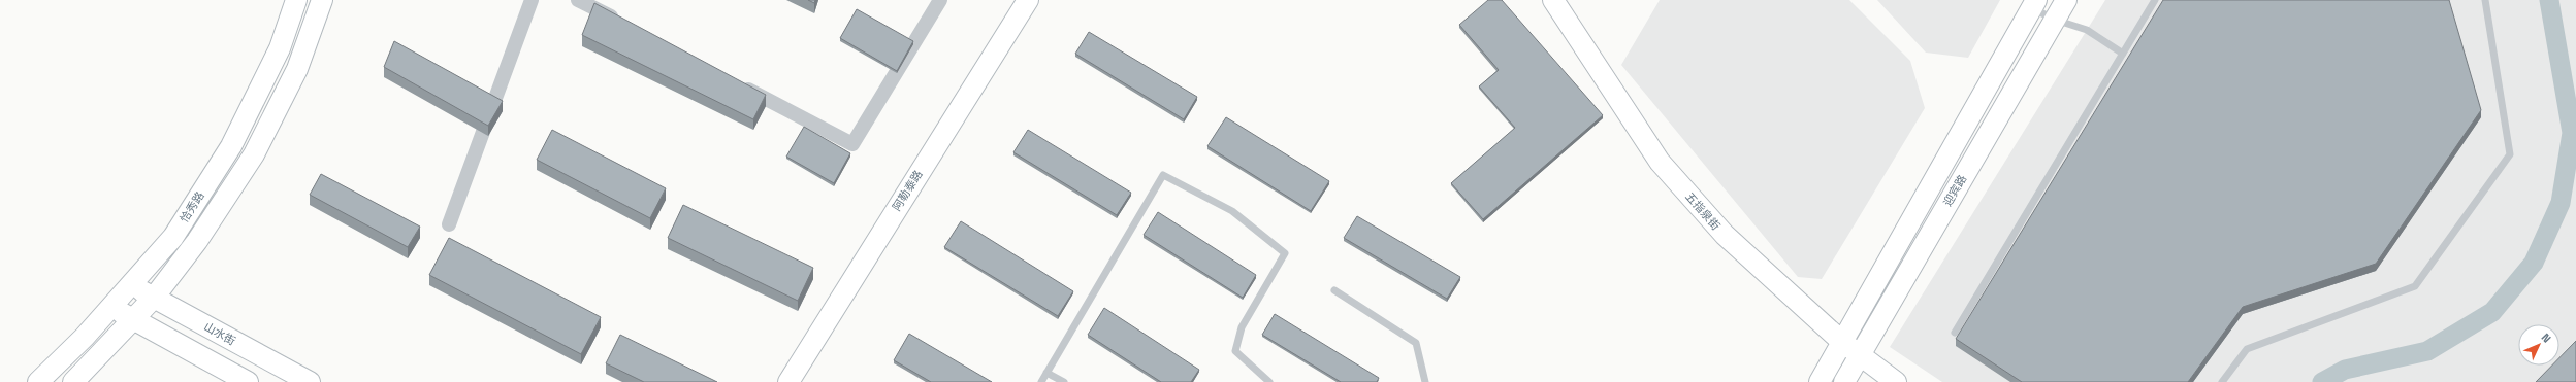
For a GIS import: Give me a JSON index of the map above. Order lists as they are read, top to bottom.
{
  "streets": {
    "main road": [
      "阿勒泰路",
      "迎宾路",
      "恰秀路",
      "五指泉街",
      "山水街"
    ]
  },
  "crossings": [
    ["迎宾路", "五指泉街"],
    ["恰秀路", "山水街"]
  ],
  "north": "top right"
}
